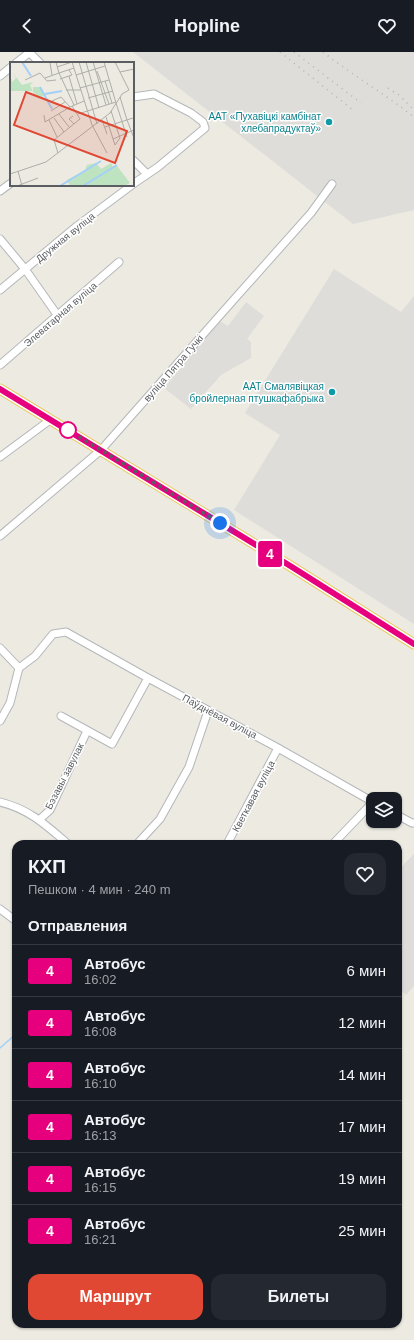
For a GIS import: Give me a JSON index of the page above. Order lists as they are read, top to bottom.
{
  "streets": {
    "street": [
      "Дружная вуліца",
      "Элеватарная вуліца",
      "вуліца Пятра Гучкі",
      "Паўднёвая вуліца",
      "Бэзавы завулак",
      "Кветкавая вуліца"
    ]
  },
  "crossings": [
    ["Паўднёвая вуліца", "Кветкавая вуліца"]
  ],
  "places": ["ААТ «Пухавіцкі камбінат хлебапрадуктаў»", "ААТ Смалявіцкая бройлерная птушкафабрыка"],
  "lines": ["bus line 4"],
  "page": {
    "header": "Hopline",
    "on_map": "4",
    "heading": [
      ["КХП", "Пешком · 4 мин · 240 m"],
      "Отправления"
    ],
    "list": [
      {
        "mark": "4",
        "name": "Автобус",
        "note": "16:02",
        "value": "6 мин"
      },
      {
        "mark": "4",
        "name": "Автобус",
        "note": "16:08",
        "value": "12 мин"
      },
      {
        "mark": "4",
        "name": "Автобус",
        "note": "16:10",
        "value": "14 мин"
      },
      {
        "mark": "4",
        "name": "Автобус",
        "note": "16:13",
        "value": "17 мин"
      },
      {
        "mark": "4",
        "name": "Автобус",
        "note": "16:15",
        "value": "19 мин"
      },
      {
        "mark": "4",
        "name": "Автобус",
        "note": "16:21",
        "value": "25 мин"
      }
    ],
    "buttons": ["Маршрут", "Билеты"]
  }
}
